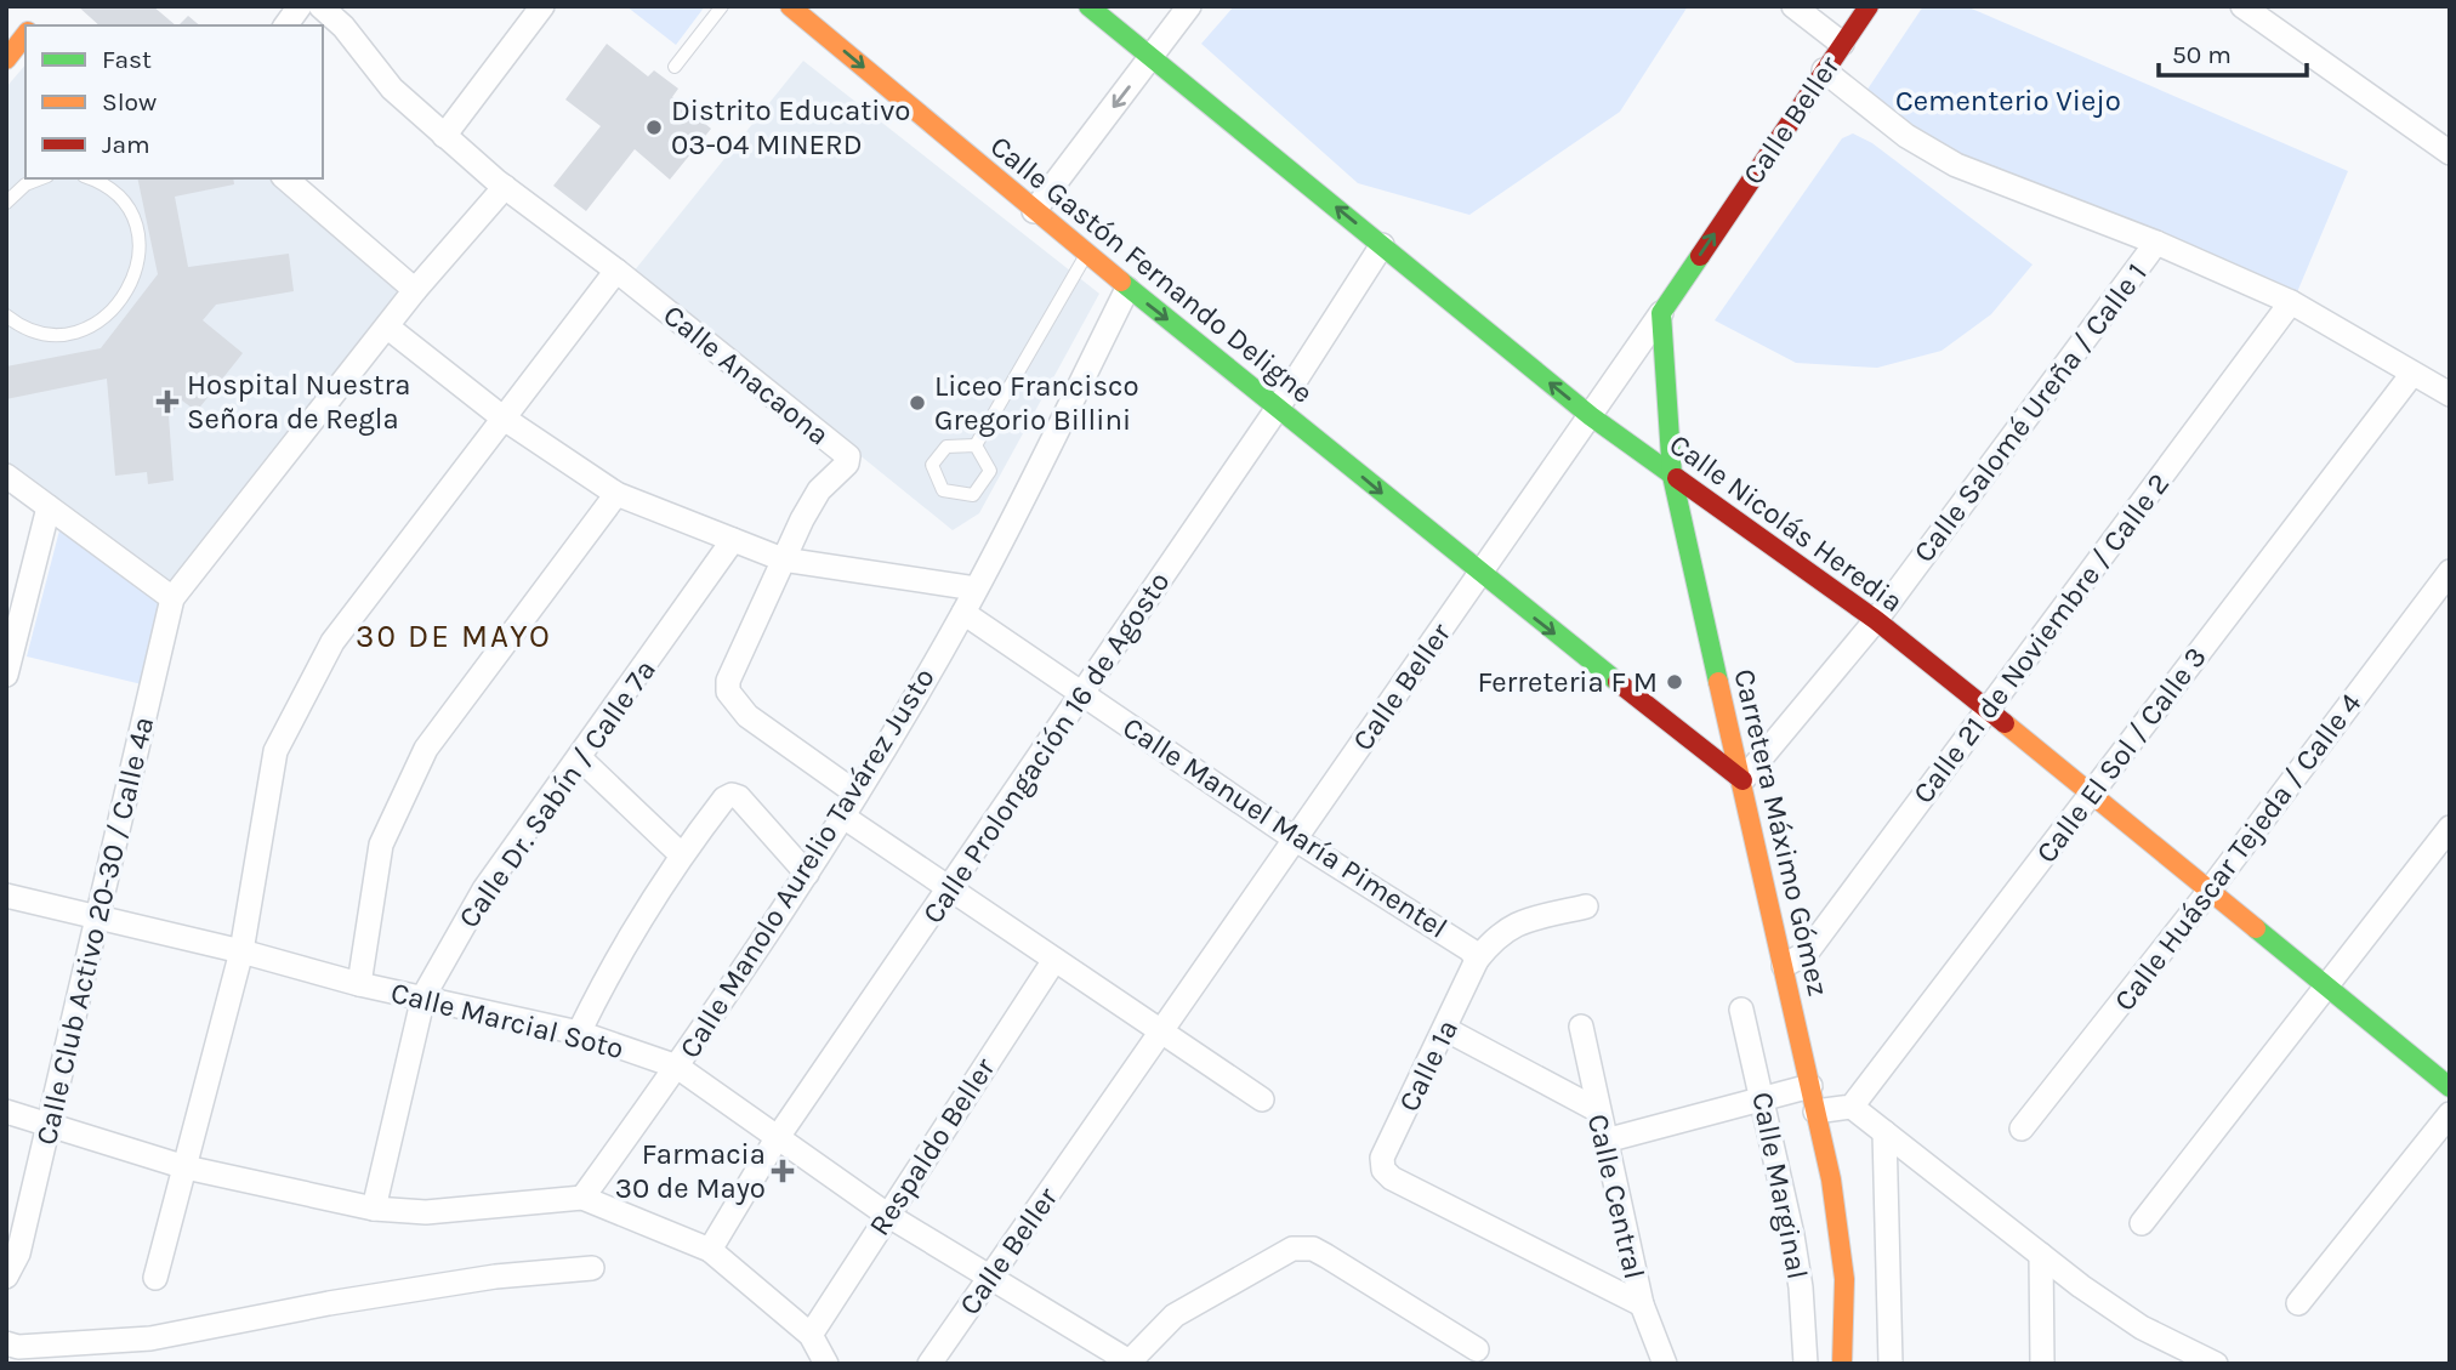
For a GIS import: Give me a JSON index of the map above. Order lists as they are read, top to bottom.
{
  "streets": {
    "street": [
      "Calle Beller",
      "Calle Gastón Fernando Deligne",
      "Calle Anacaona",
      "Calle Salomé Ureña / Calle 1",
      "Calle Nicolás Heredia",
      "Calle 21 de Noviembre / Calle 2",
      "Calle Prolongación 16 de Agosto",
      "Calle El Sol / Calle 3",
      "Calle Dr. Sabín / Calle 7ª",
      "Calle Manuel María Pimentel",
      "Carretera Máximo Gómez",
      "Calle Huáscar Tejeda / Calle 4",
      "Calle Manolo Aurelio Tavárez Justo",
      "Calle Club Activo 20-30 / Calle 4ª",
      "Calle Marcial Soto",
      "Calle 1ª",
      "Respaldo Beller",
      "Calle Marginal",
      "Calle Central"
    ]
  },
  "crossings": [
    ["Calle Beller", "Calle Gastón Fernando Deligne"],
    ["Calle Beller", "Calle Nicolás Heredia"],
    ["Calle Beller", "Calle Manuel María Pimentel"],
    ["Calle Beller", "Carretera Máximo Gómez"],
    ["Calle Beller", "Calle Marcial Soto"],
    ["Calle Gastón Fernando Deligne", "Calle Salomé Ureña / Calle 1"],
    ["Calle Gastón Fernando Deligne", "Calle Prolongación 16 de Agosto"],
    ["Calle Gastón Fernando Deligne", "Carretera Máximo Gómez"],
    ["Calle Gastón Fernando Deligne", "Calle Manolo Aurelio Tavárez Justo"],
    ["Calle Anacaona", "Calle Manolo Aurelio Tavárez Justo"],
    ["Calle Salomé Ureña / Calle 1", "Calle Nicolás Heredia"],
    ["Calle Salomé Ureña / Calle 1", "Carretera Máximo Gómez"],
    ["Calle Nicolás Heredia", "Calle 21 de Noviembre / Calle 2"],
    ["Calle Nicolás Heredia", "Calle Prolongación 16 de Agosto"],
    ["Calle Nicolás Heredia", "Calle El Sol / Calle 3"],
    ["Calle Nicolás Heredia", "Carretera Máximo Gómez"],
    ["Calle Nicolás Heredia", "Calle Huáscar Tejeda / Calle 4"],
    ["Calle 21 de Noviembre / Calle 2", "Carretera Máximo Gómez"],
    ["Calle Prolongación 16 de Agosto", "Calle Manuel María Pimentel"],
    ["Calle Prolongación 16 de Agosto", "Calle Marcial Soto"],
    ["Calle Dr. Sabín / Calle 7ª", "Calle Marcial Soto"],
    ["Calle Manuel María Pimentel", "Calle Manolo Aurelio Tavárez Justo"],
    ["Calle Manuel María Pimentel", "Calle 1ª"],
    ["Calle Manolo Aurelio Tavárez Justo", "Calle Marcial Soto"],
    ["Calle Club Activo 20-30 / Calle 4ª", "Calle Marcial Soto"],
    ["Calle Marcial Soto", "Respaldo Beller"],
    ["Calle 1ª", "Calle Central"]
  ],
  "one_way": ["Calle Gastón Fernando Deligne"],
  "districts": ["30 DE MAYO"],
  "parks": ["Cementerio Viejo"],
  "places": {
    "other": ["Distrito Educativo 03-04 MINERD", "Liceo Francisco Gregorio Billini", "Ferreteria F M"],
    "health": ["Hospital Nuestra Señora de Regla", "Farmacia 30 de Mayo"]
  },
  "legend": ["Fast", "Slow", "Jam"],
  "scale_bar": "50 m"
}
